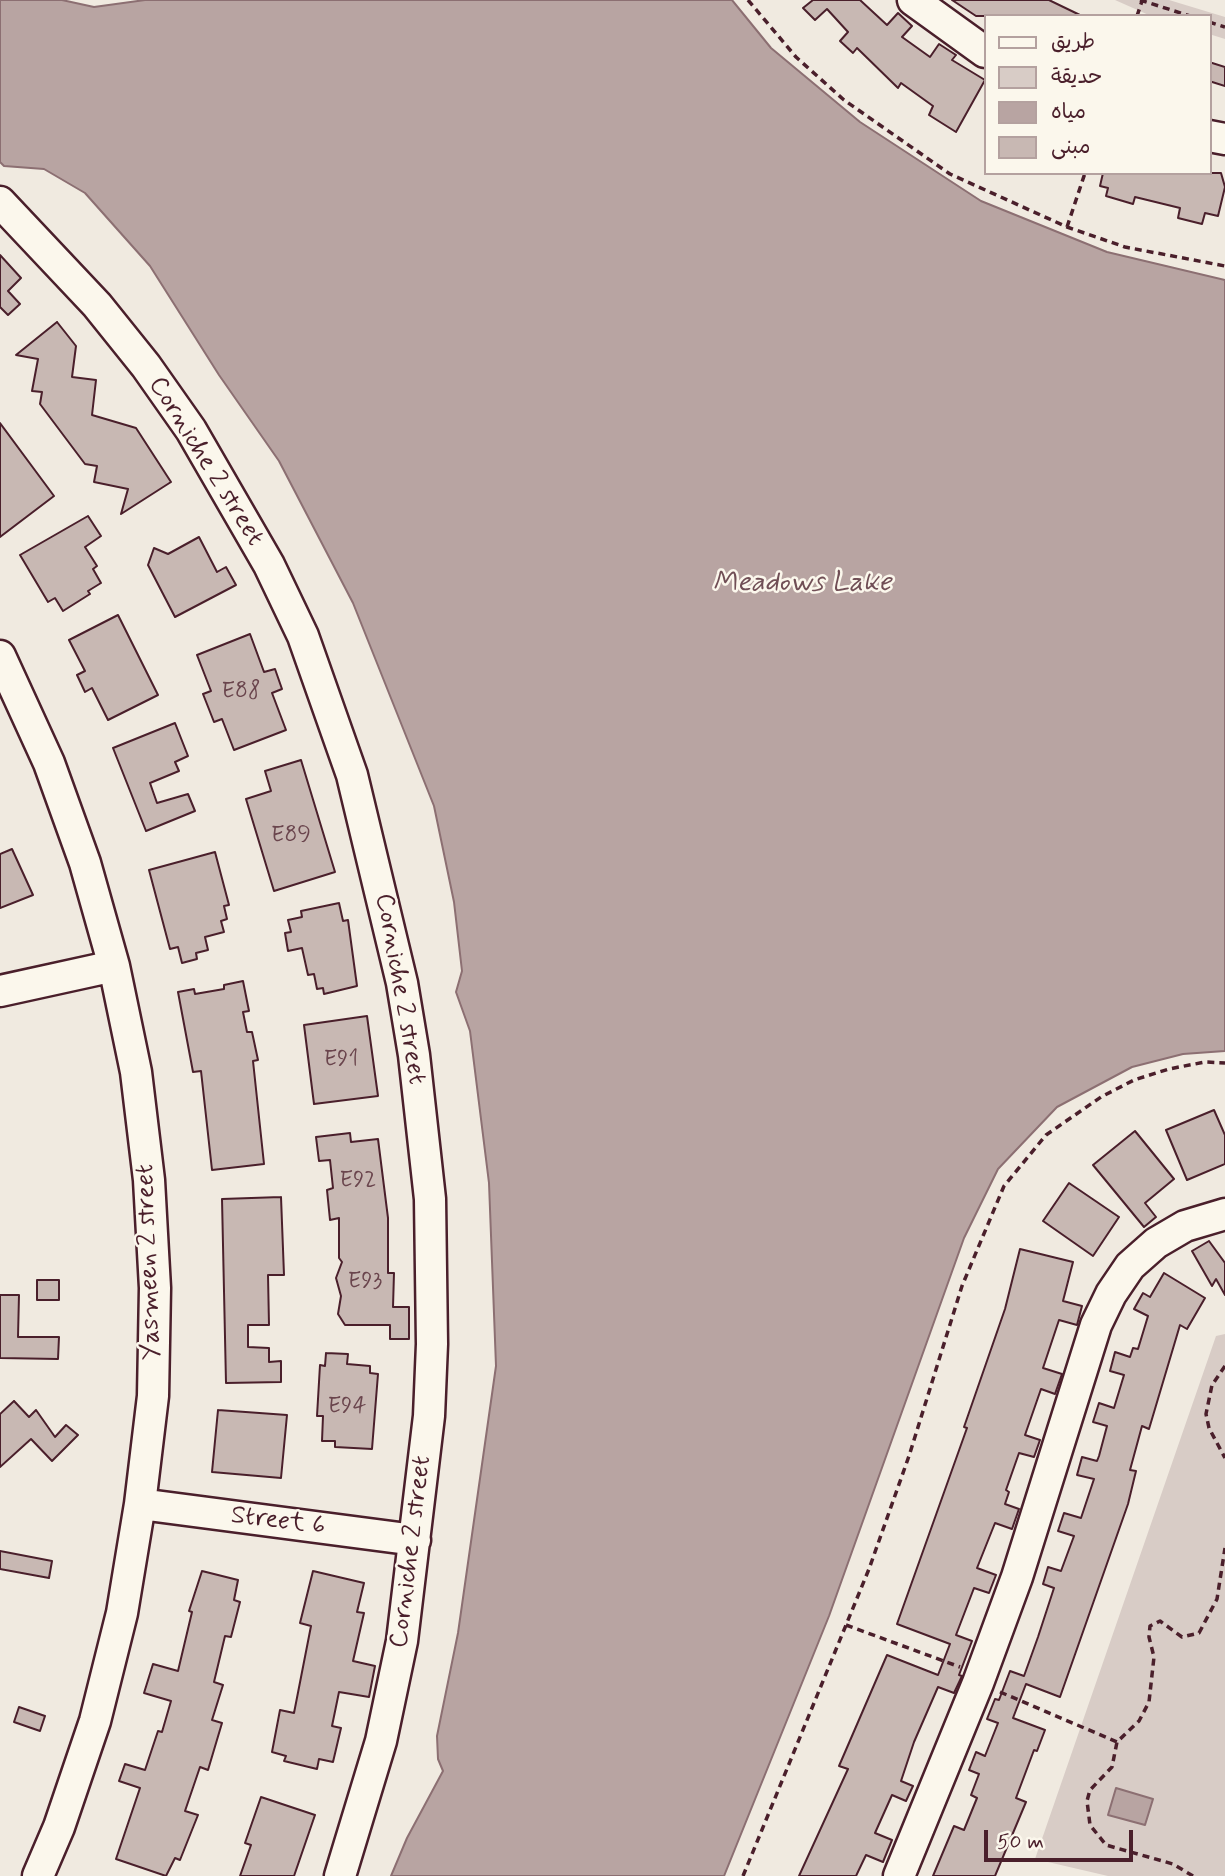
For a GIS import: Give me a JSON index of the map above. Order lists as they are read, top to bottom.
{
  "streets": {
    "street": ["Corniche 2 street", "Yasmeen 2 street", "Street 6"]
  },
  "crossings": [
    ["Corniche 2 street", "Street 6"],
    ["Yasmeen 2 street", "Street 6"]
  ],
  "water": ["Meadows Lake"],
  "house_numbers": [
    "E88",
    "E89",
    "E91",
    "E92",
    "E93",
    "E94"
  ],
  "legend": [
    "طريق",
    "حديقة",
    "مياه",
    "مبنى"
  ],
  "scale_bar": "50 m"
}
